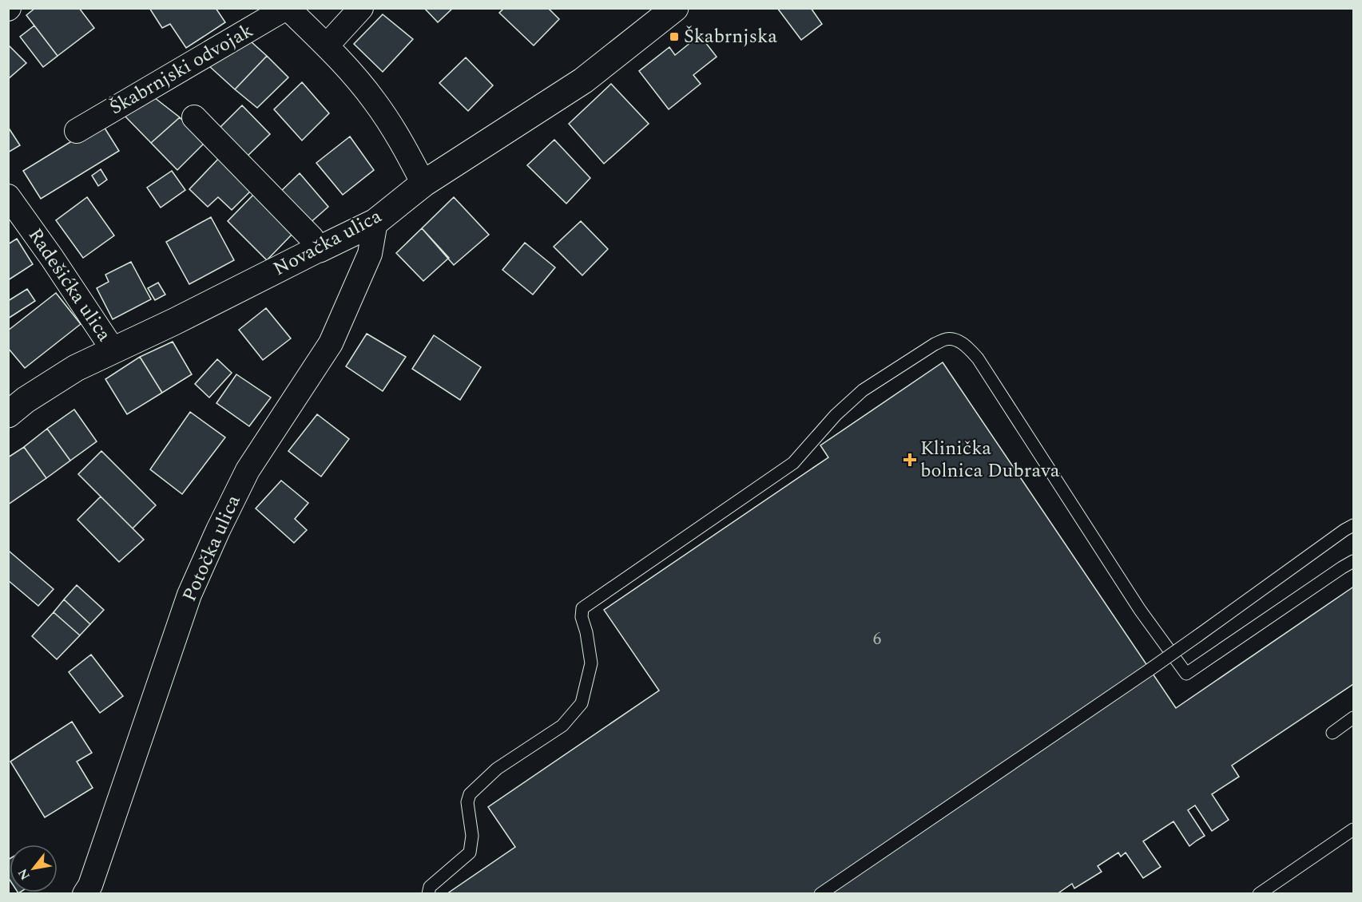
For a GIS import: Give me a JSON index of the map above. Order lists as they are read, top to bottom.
{
  "streets": {
    "street": [
      "Škabrnjski odvojak",
      "Novačka ulica",
      "Radešićka ulica",
      "Potočka ulica"
    ]
  },
  "crossings": [
    ["Škabrnjski odvojak", "Novačka ulica"],
    ["Novačka ulica", "Radešićka ulica"],
    ["Novačka ulica", "Potočka ulica"]
  ],
  "places": {
    "transit": ["Škabrnjska"],
    "health": ["Klinička bolnica Dubrava"]
  },
  "house_numbers": ["6"],
  "north": "bottom left"
}
